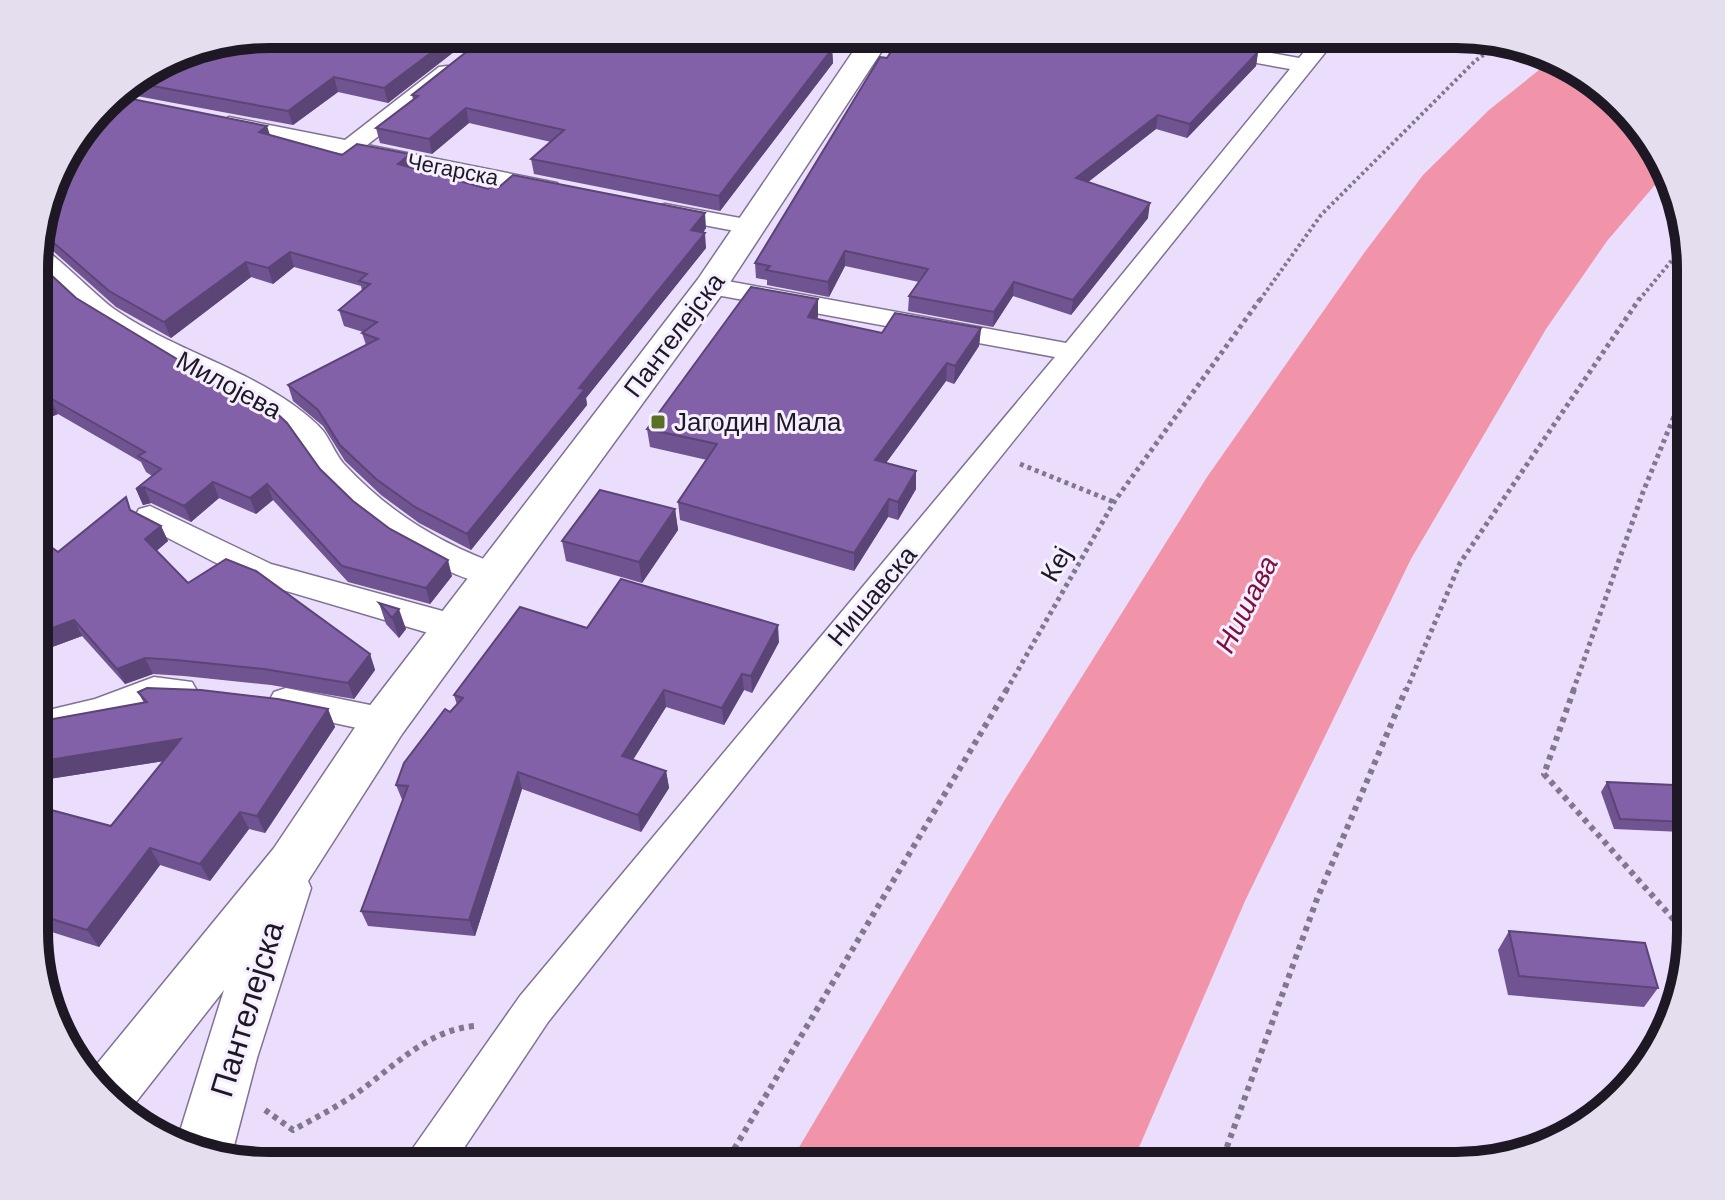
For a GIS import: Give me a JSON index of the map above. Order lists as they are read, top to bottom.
{
  "streets": {
    "main road": ["Пантелејска"],
    "street": ["Чегарска", "Милојева", "Нишавска"],
    "path": ["Кеј"]
  },
  "crossings": [
    ["Пантелејска", "Милојева"]
  ],
  "water": ["Нишава"],
  "places": {
    "transit": ["Јагодин Мала"]
  }
}
